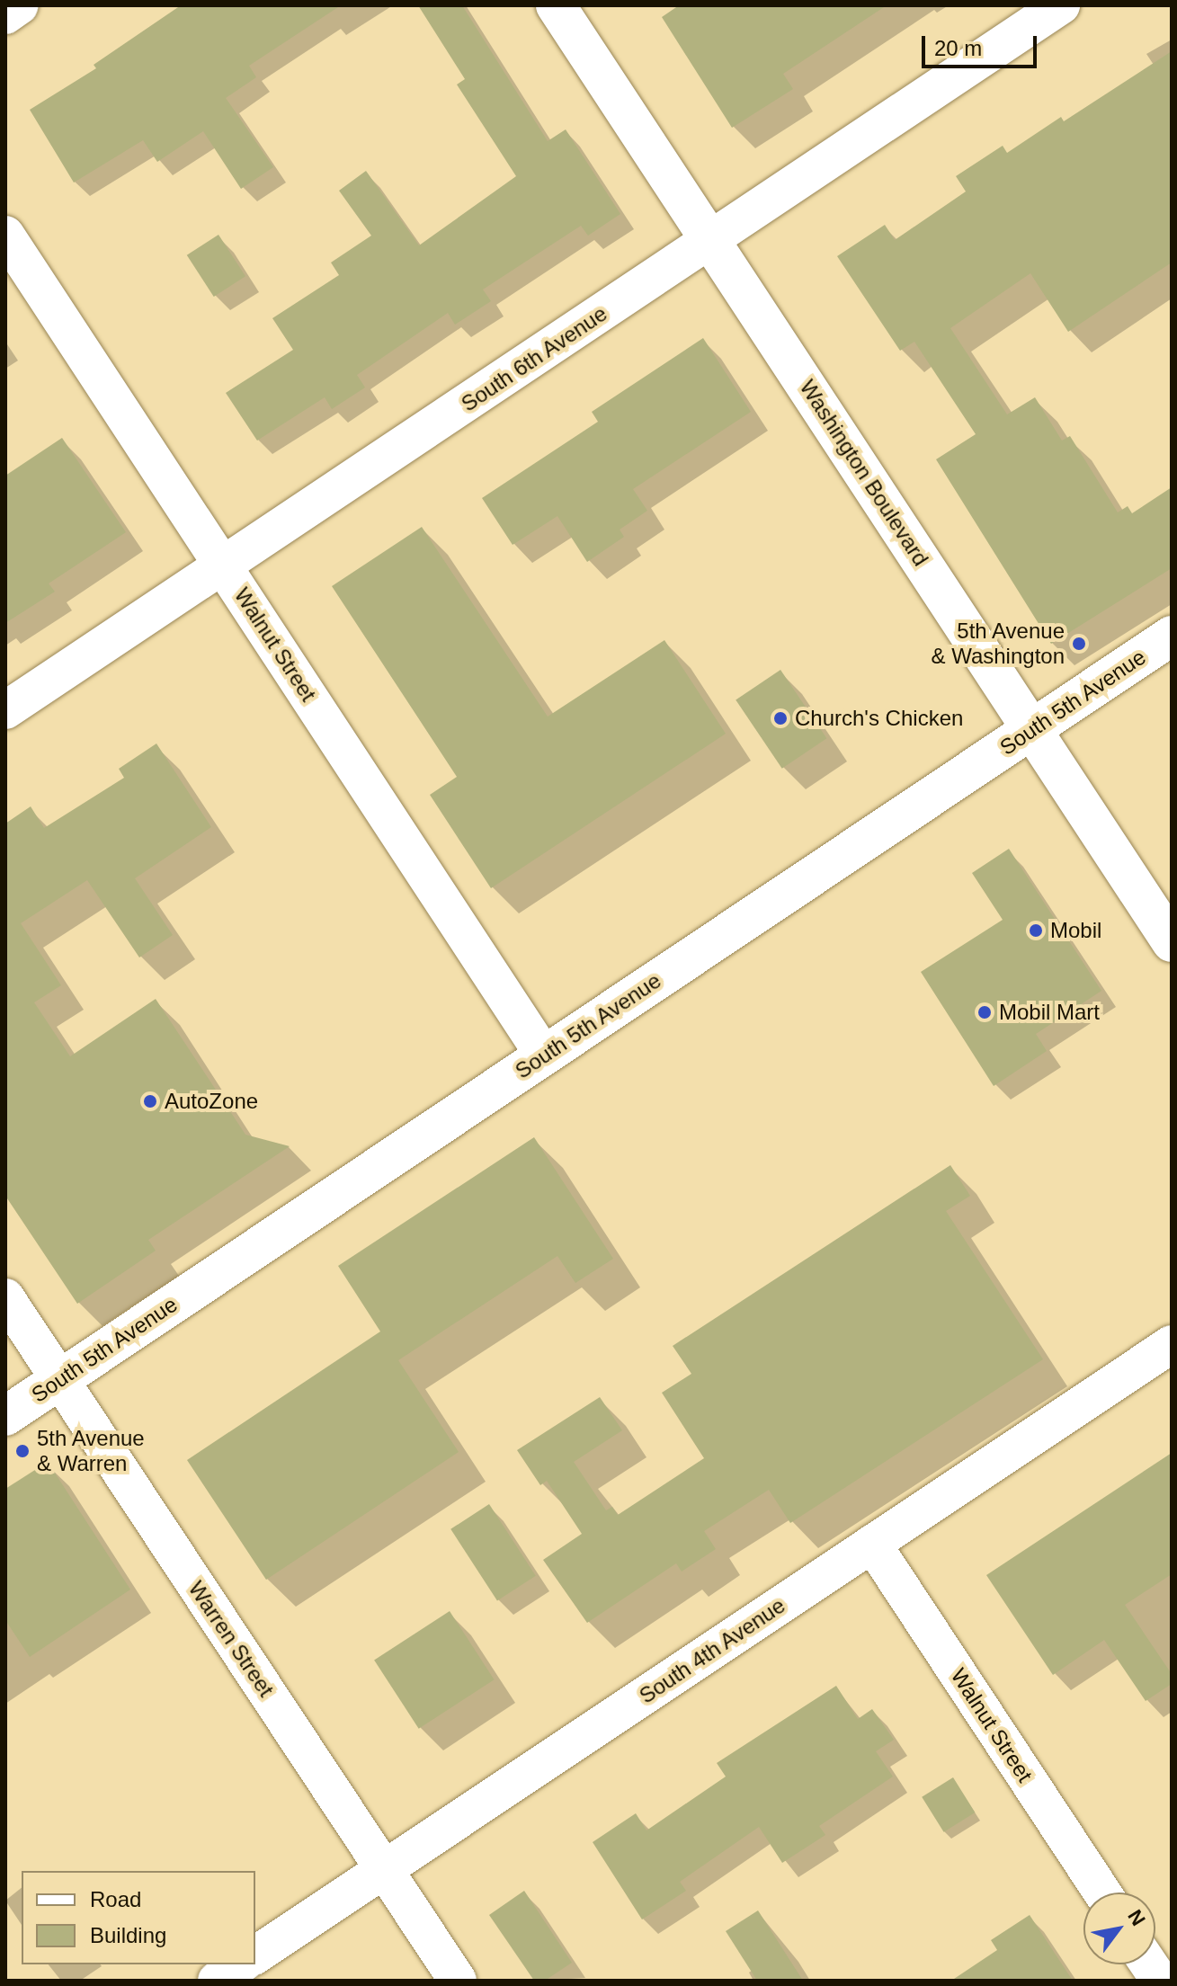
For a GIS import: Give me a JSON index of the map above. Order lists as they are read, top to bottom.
{
  "streets": {
    "street": [
      "South 6th Avenue",
      "Washington Boulevard",
      "Walnut Street",
      "South 5th Avenue",
      "Warren Street",
      "South 4th Avenue"
    ]
  },
  "crossings": [
    ["South 6th Avenue", "Washington Boulevard"],
    ["South 6th Avenue", "Walnut Street"],
    ["Washington Boulevard", "South 5th Avenue"],
    ["Walnut Street", "South 5th Avenue"],
    ["Walnut Street", "South 4th Avenue"],
    ["South 5th Avenue", "Warren Street"],
    ["Warren Street", "South 4th Avenue"]
  ],
  "places": [
    "5th Avenue & Washington",
    "Church's Chicken",
    "Mobil",
    "Mobil Mart",
    "AutoZone",
    "5th Avenue & Warren"
  ],
  "legend": ["Road", "Building"],
  "scale_bar": "20 m",
  "north": "top right"
}
